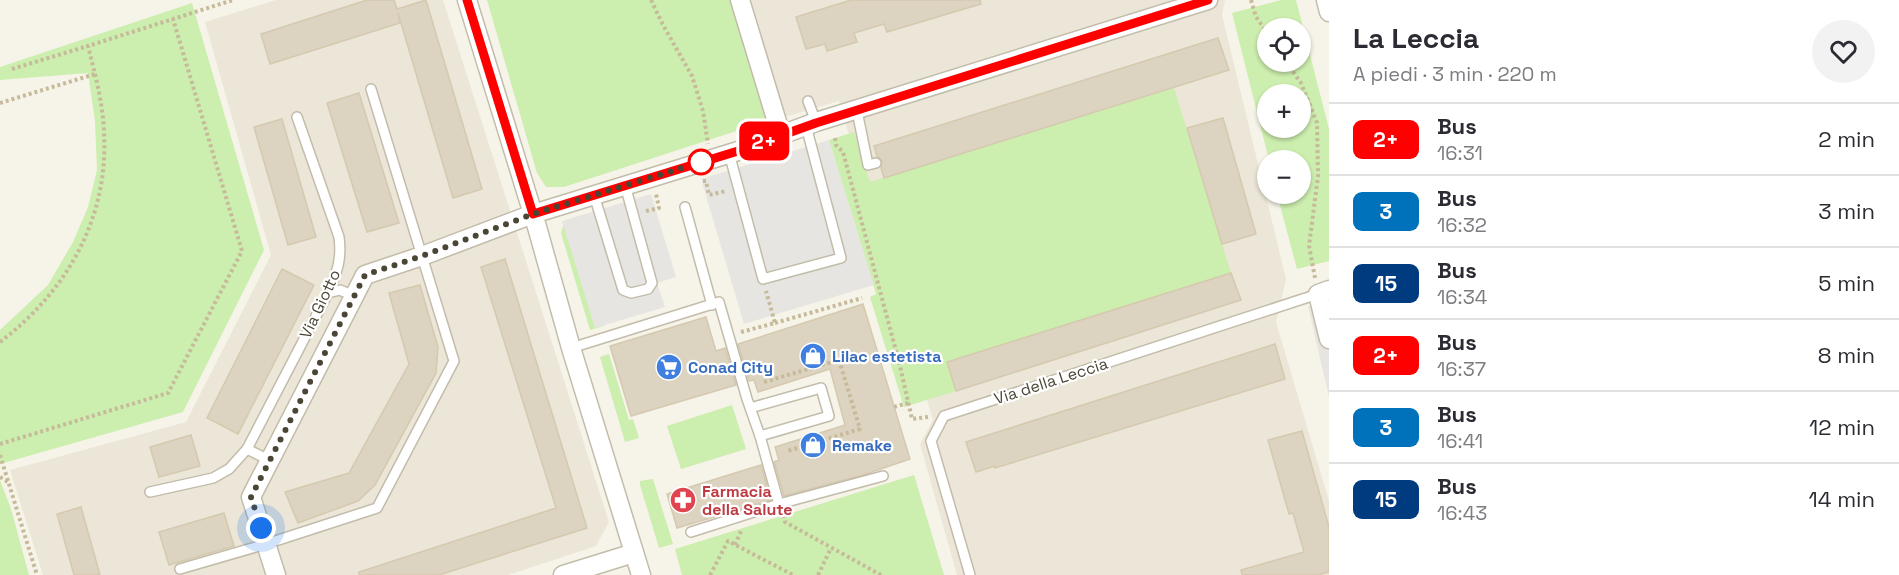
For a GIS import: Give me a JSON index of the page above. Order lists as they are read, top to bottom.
{
  "streets": {
    "street": ["Via Giotto", "Via della Leccia"]
  },
  "places": {
    "shop": ["Lilac estetista", "Remake"],
    "supermarket": ["Conad City"],
    "pharmacy": ["Farmacia della Salute"]
  },
  "lines": ["bus line 2+"],
  "page": {
    "on_map": "2+",
    "heading": ["La Leccia", "A piedi · 3 min · 220 m"],
    "map_buttons": ["+", "−"],
    "list": [
      {
        "mark": "2+",
        "name": "Bus",
        "note": "16:31",
        "value": "2 min"
      },
      {
        "mark": "3",
        "name": "Bus",
        "note": "16:32",
        "value": "3 min"
      },
      {
        "mark": "15",
        "name": "Bus",
        "note": "16:34",
        "value": "5 min"
      },
      {
        "mark": "2+",
        "name": "Bus",
        "note": "16:37",
        "value": "8 min"
      },
      {
        "mark": "3",
        "name": "Bus",
        "note": "16:41",
        "value": "12 min"
      },
      {
        "mark": "15",
        "name": "Bus",
        "note": "16:43",
        "value": "14 min"
      }
    ]
  }
}
